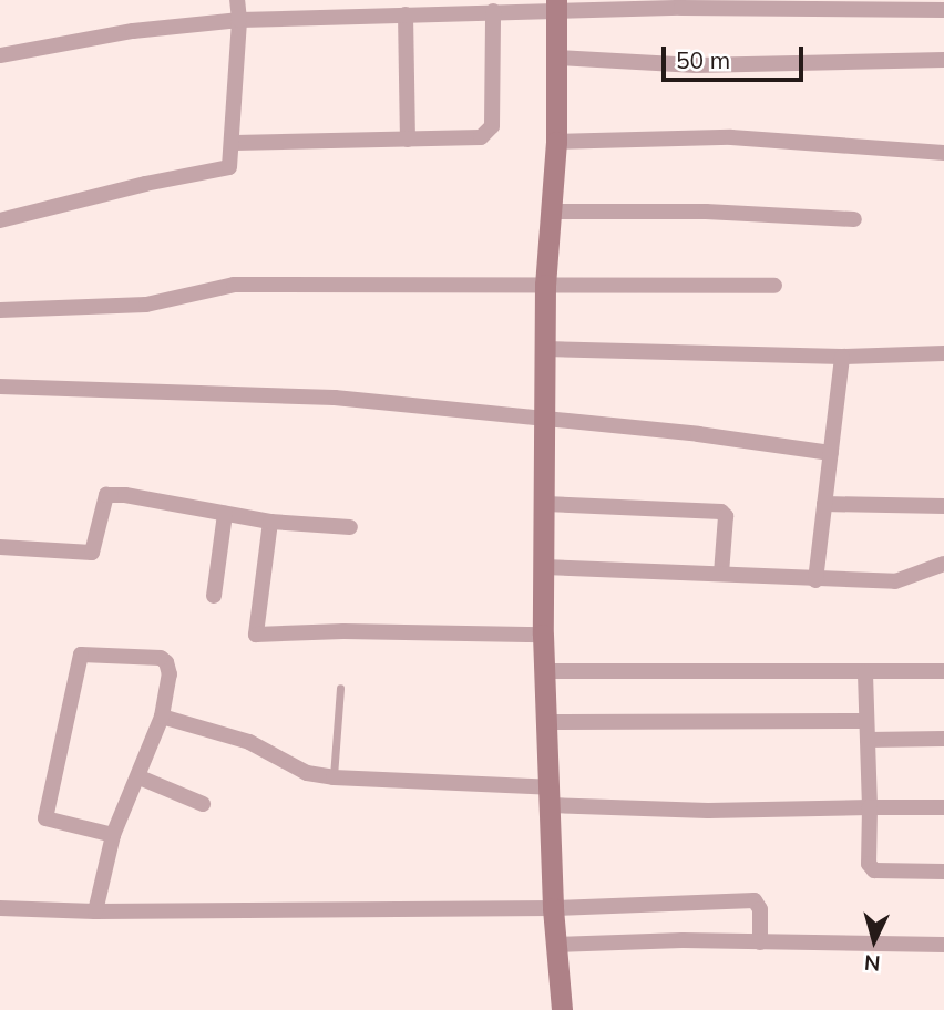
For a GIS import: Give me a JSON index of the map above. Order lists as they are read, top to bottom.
{
  "scale_bar": "50 m",
  "north": "bottom"
}
